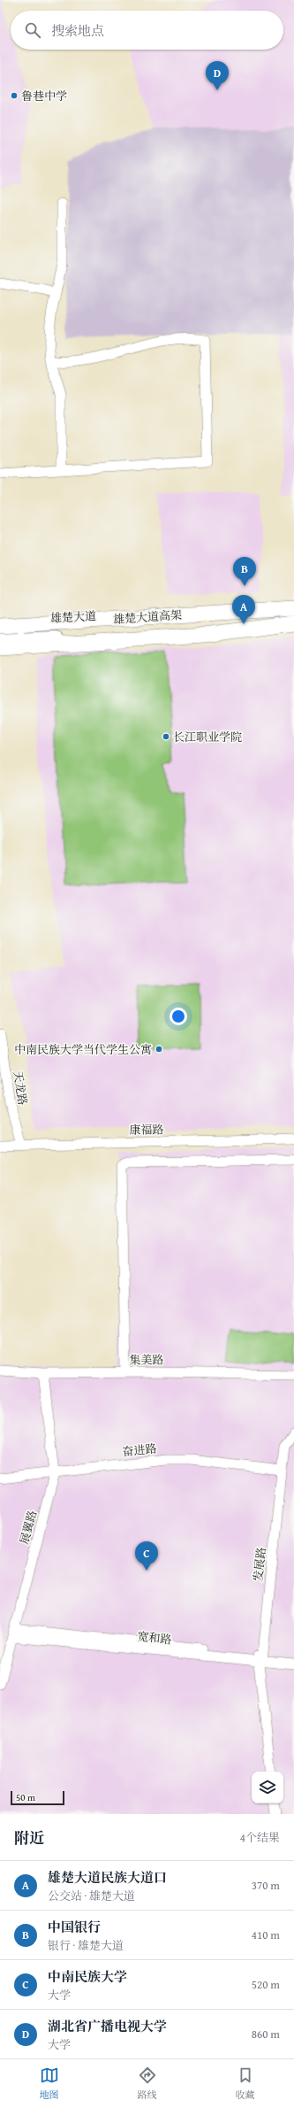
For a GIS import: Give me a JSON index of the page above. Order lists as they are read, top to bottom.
{
  "streets": {
    "highway": ["雄楚大道高架"],
    "main road": ["雄楚大道"],
    "street": [
      "天龙路",
      "康福路",
      "集美路",
      "奋进路",
      "展翼路",
      "发展路",
      "宽和路"
    ]
  },
  "crossings": [
    ["天龙路", "康福路"],
    ["集美路", "展翼路"],
    ["奋进路", "展翼路"],
    ["奋进路", "发展路"],
    ["展翼路", "宽和路"],
    ["发展路", "宽和路"]
  ],
  "places": ["鲁巷中学", "长江职业学院", "中南民族大学当代学生公寓"],
  "scale_bar": "50 m",
  "page": {
    "search": "搜索地点",
    "pins": [
      "D",
      "B",
      "A",
      "C"
    ],
    "scale": "50 m",
    "heading": ["附近", "4个结果"],
    "list": [
      {
        "mark": "A",
        "name": "雄楚大道民族大道口",
        "note": "公交站 · 雄楚大道",
        "value": "370 m"
      },
      {
        "mark": "B",
        "name": "中国银行",
        "note": "银行 · 雄楚大道",
        "value": "410 m"
      },
      {
        "mark": "C",
        "name": "中南民族大学",
        "note": "大学",
        "value": "520 m"
      },
      {
        "mark": "D",
        "name": "湖北省广播电视大学",
        "note": "大学",
        "value": "860 m"
      }
    ],
    "nav": ["地图", "路线", "收藏"]
  }
}
